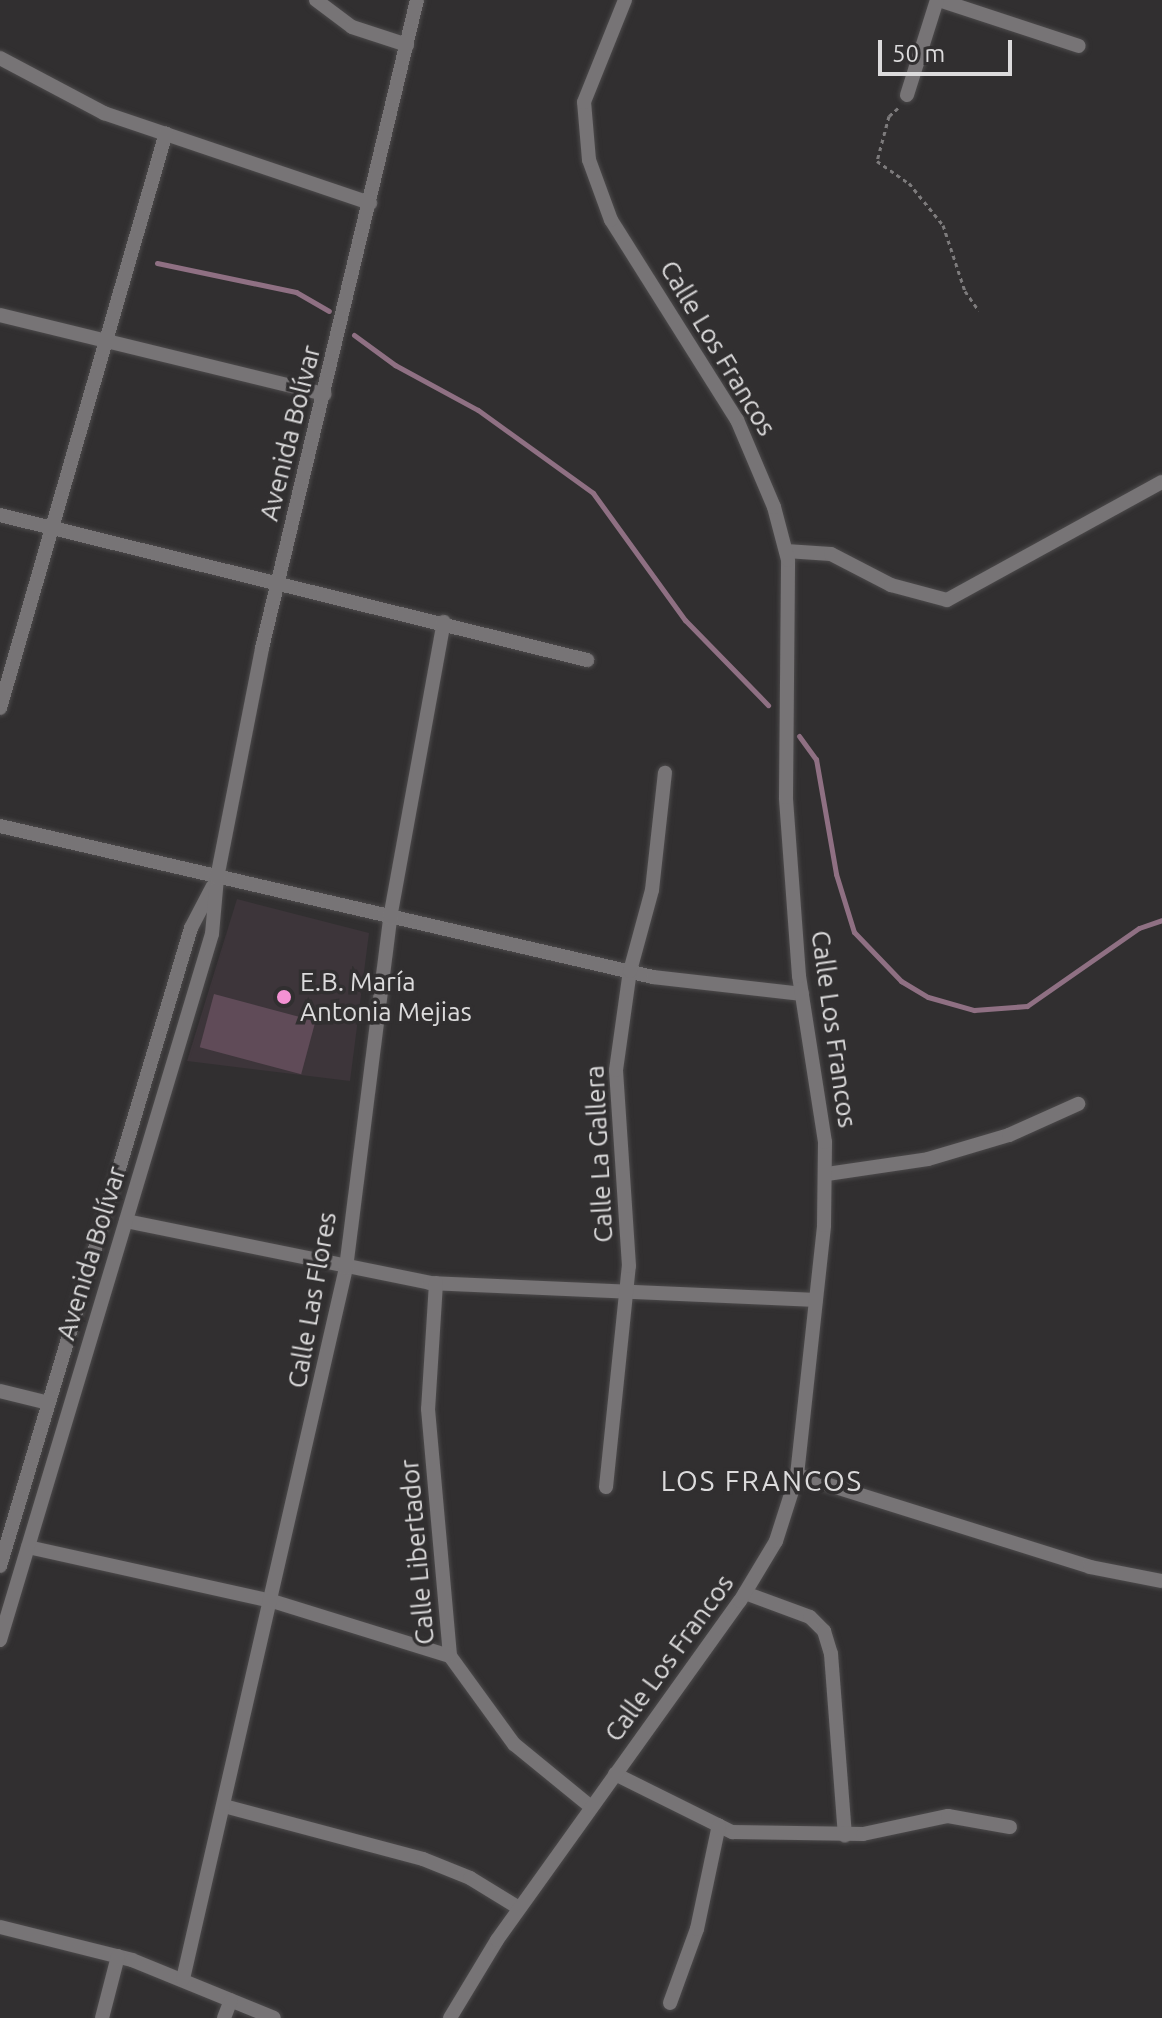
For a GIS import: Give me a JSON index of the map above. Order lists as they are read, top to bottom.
{
  "streets": {
    "street": [
      "Calle Los Francos",
      "Avenida Bolívar",
      "Calle La Gallera",
      "Calle Las Flores",
      "Calle Libertador"
    ]
  },
  "crossings": [
    ["Calle Los Francos", "Calle Libertador"]
  ],
  "districts": ["LOS FRANCOS"],
  "places": ["E.B. María Antonia Mejias"],
  "scale_bar": "50 m"
}
